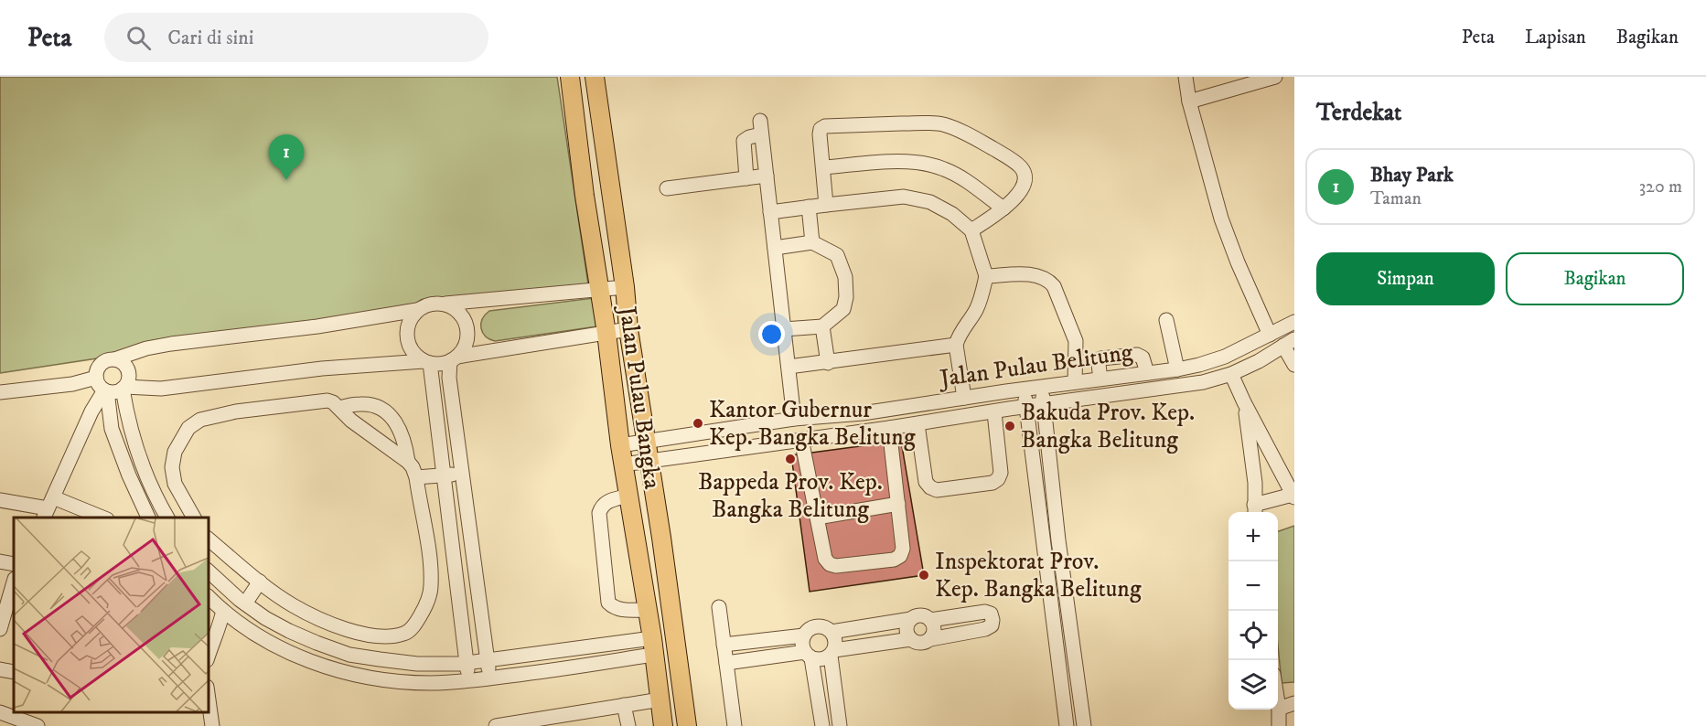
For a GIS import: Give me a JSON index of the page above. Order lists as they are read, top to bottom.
{
  "streets": {
    "main road": ["Jalan Pulau Bangka"],
    "street": ["Jalan Pulau Belitung"]
  },
  "crossings": [
    ["Jalan Pulau Belitung", "Jalan Pulau Bangka"]
  ],
  "places": [
    "Kantor Gubernur Kep. Bangka Belitung",
    "Bakuda Prov. Kep. Bangka Belitung",
    "Bappeda Prov. Kep. Bangka Belitung",
    "Inspektorat Prov. Kep. Bangka Belitung"
  ],
  "page": {
    "header": "Peta",
    "search": "Cari di sini",
    "nav": ["Peta", "Lapisan", "Bagikan"],
    "heading": "Terdekat",
    "pins": "1",
    "list": [
      {
        "mark": "1",
        "name": "Bhay Park",
        "note": "Taman",
        "value": "320 m"
      }
    ],
    "buttons": ["Simpan", "Bagikan"],
    "map_buttons": ["+", "−"]
  }
}
